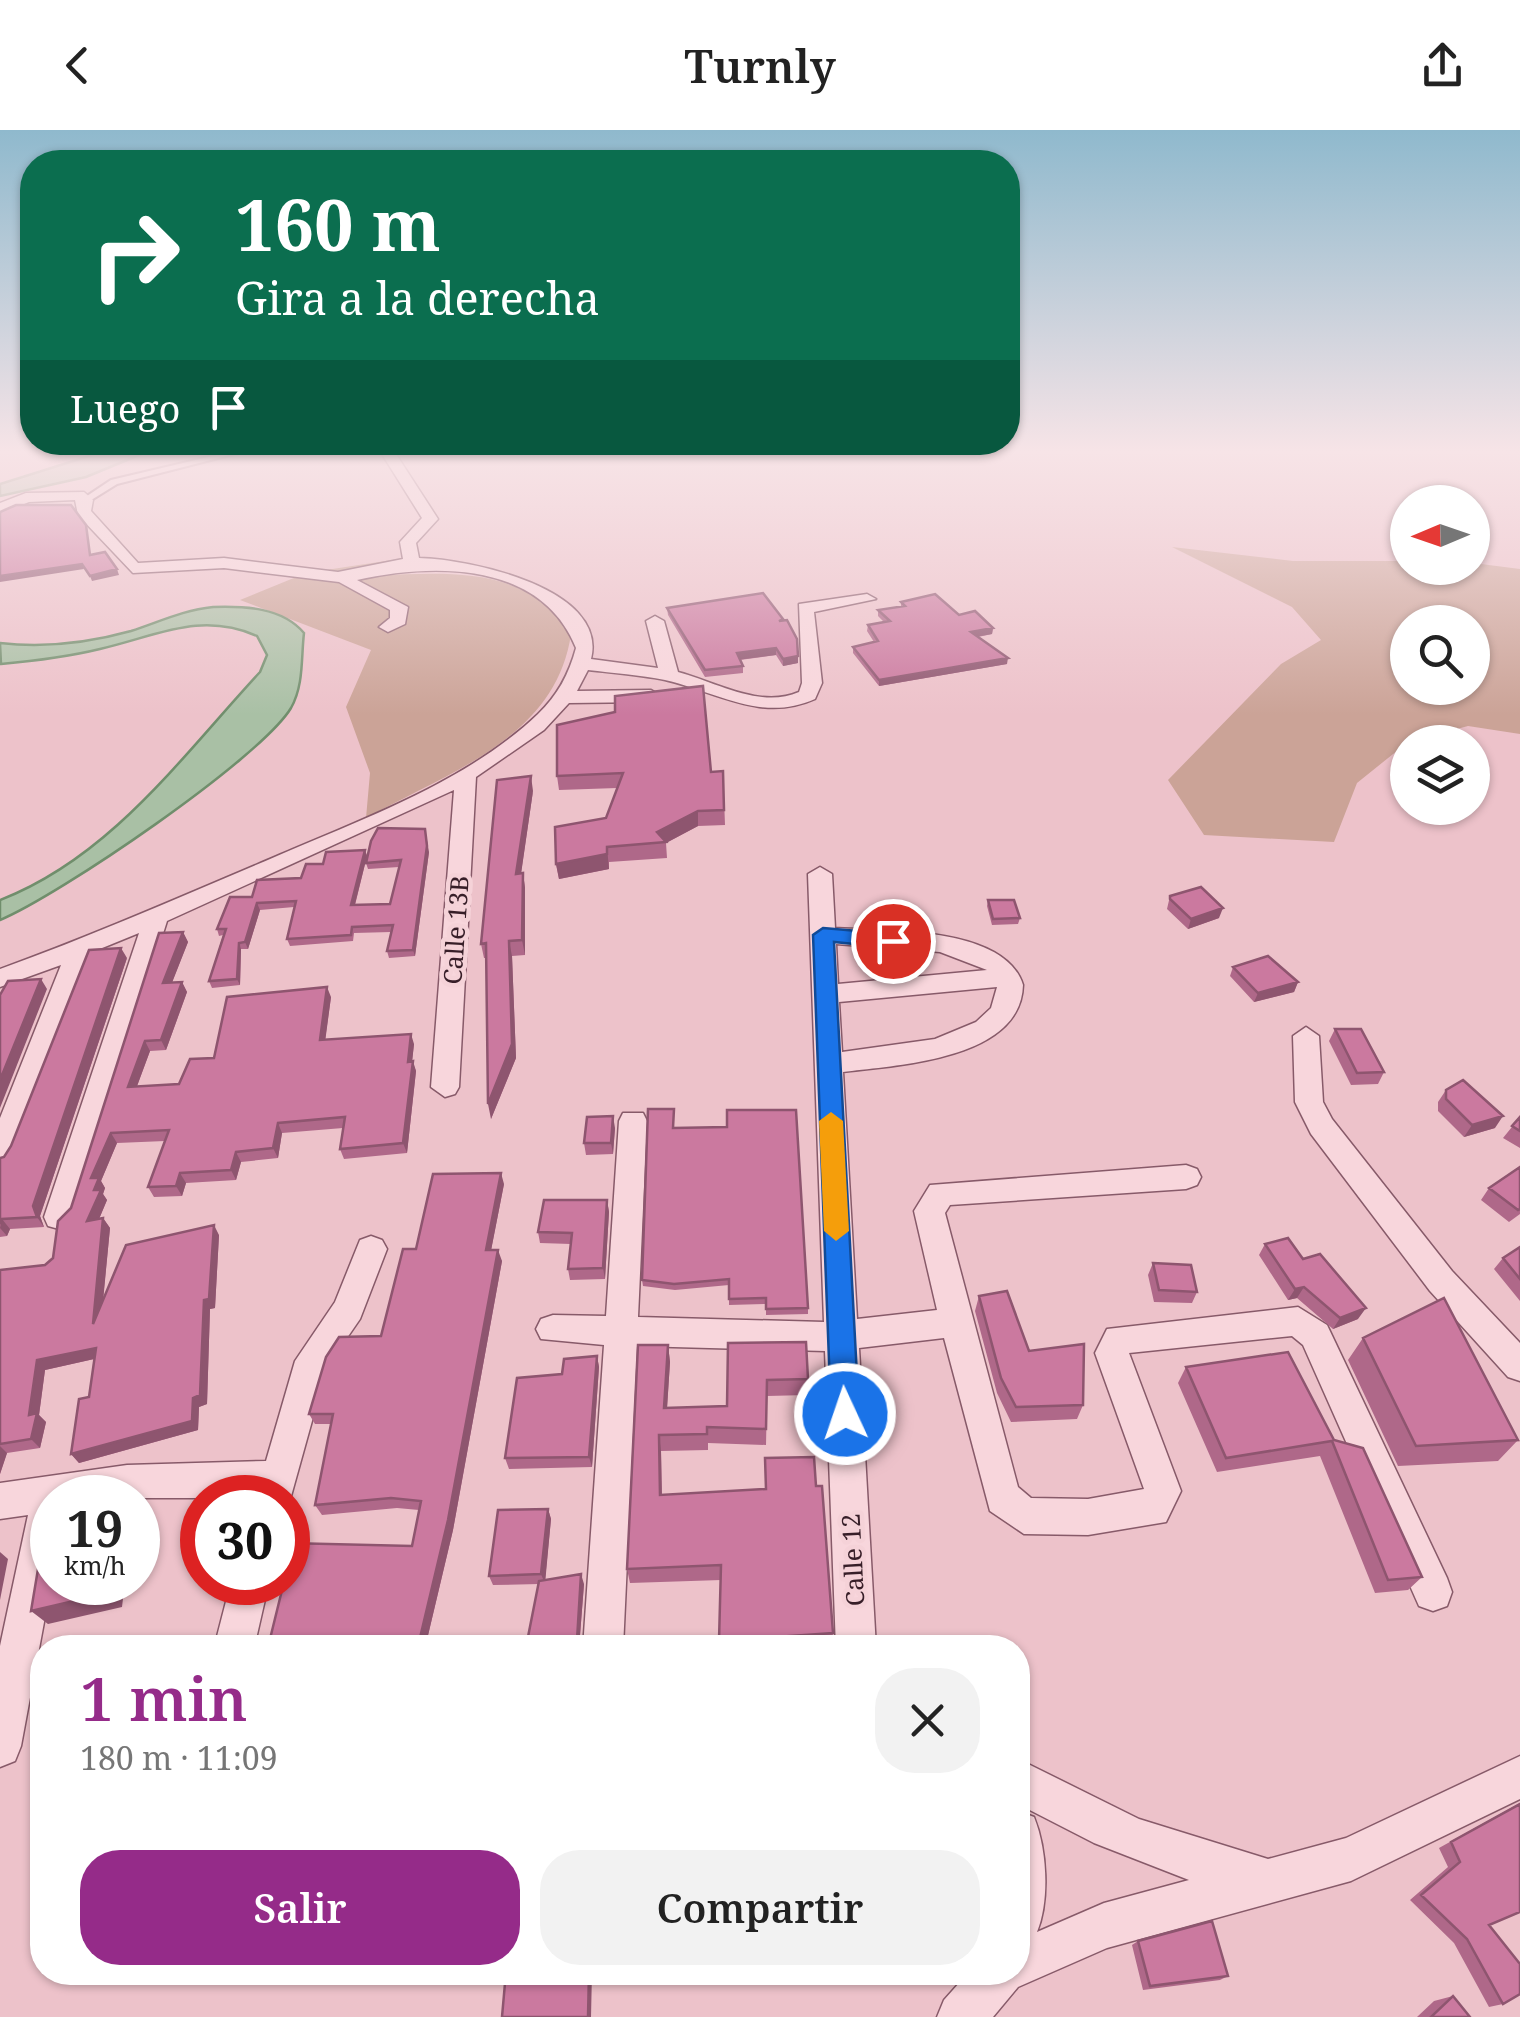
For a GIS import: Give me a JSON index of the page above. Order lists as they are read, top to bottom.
{
  "streets": {
    "street": ["Calle 13B", "Calle 12"]
  },
  "north": "left",
  "page": {
    "header": "Turnly",
    "turn": ["160 m", "Gira a la derecha"],
    "then": "Luego",
    "speed": "19 km/h",
    "limit": "30",
    "heading": ["1 min", "180 m · 11:09"],
    "buttons": ["Salir", "Compartir"]
  }
}
